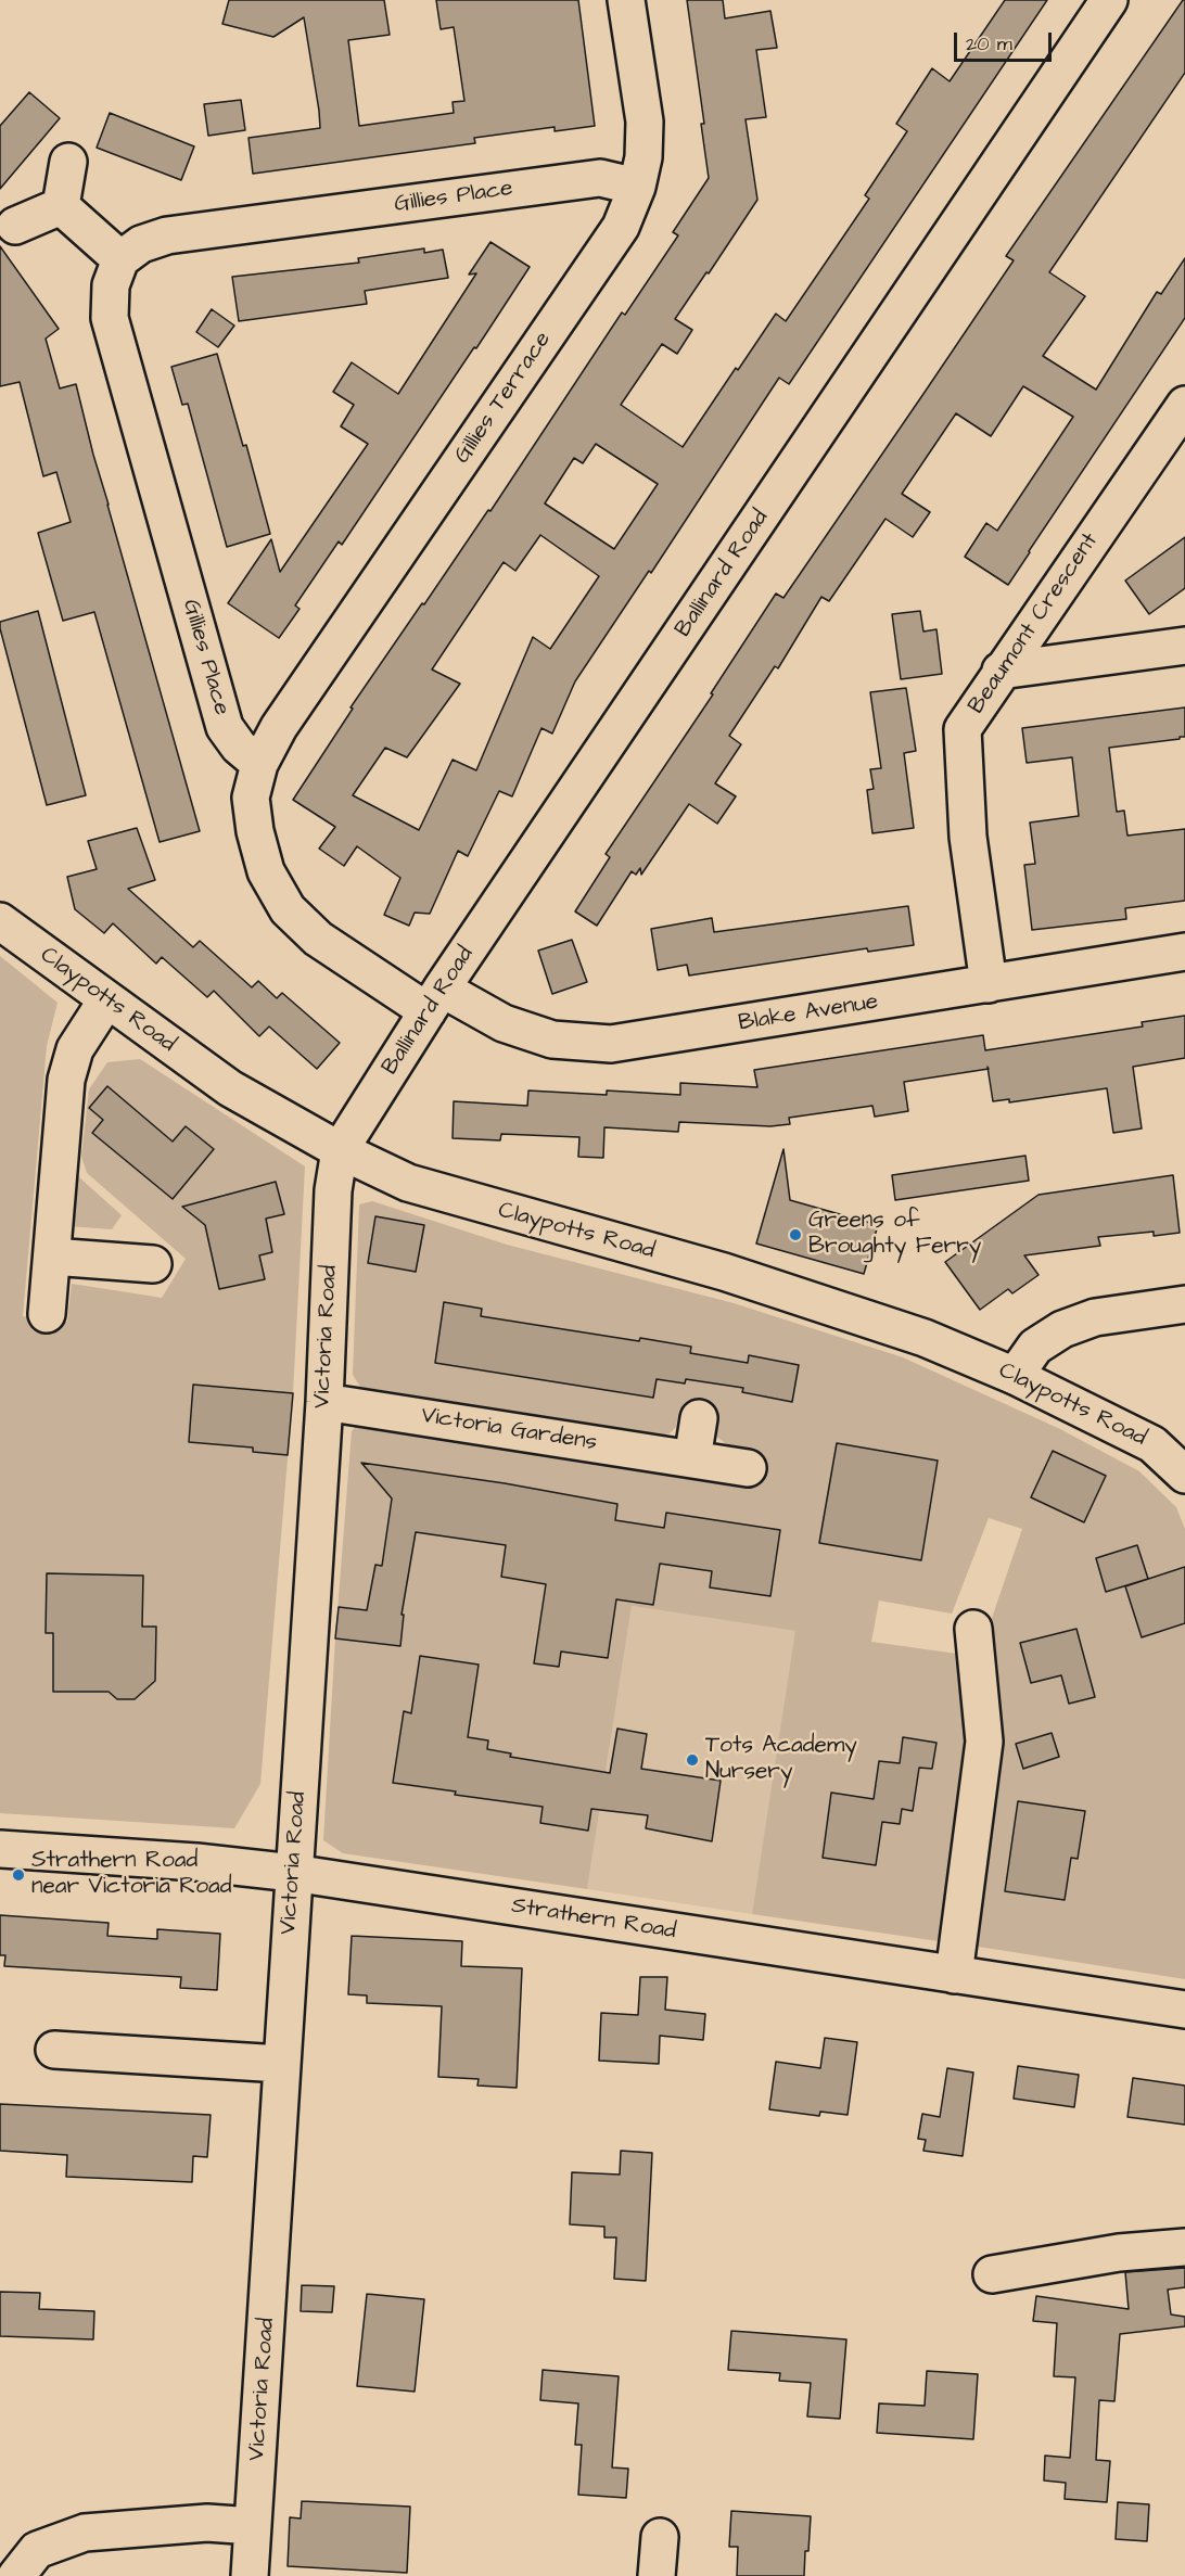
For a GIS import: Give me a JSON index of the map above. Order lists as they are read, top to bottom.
{
  "streets": {
    "street": [
      "Gillies Place",
      "Gillies Terrace",
      "Ballinard Road",
      "Beaumont Crescent",
      "Claypotts Road",
      "Blake Avenue",
      "Victoria Road",
      "Victoria Gardens",
      "Strathern Road"
    ]
  },
  "crossings": [
    ["Gillies Place", "Gillies Terrace"],
    ["Ballinard Road", "Claypotts Road"],
    ["Ballinard Road", "Blake Avenue"],
    ["Ballinard Road", "Victoria Road"],
    ["Beaumont Crescent", "Blake Avenue"],
    ["Claypotts Road", "Victoria Road"],
    ["Victoria Road", "Victoria Gardens"],
    ["Victoria Road", "Strathern Road"]
  ],
  "places": ["Greens of Broughty Ferry", "Tots Academy Nursery", "Strathern Road near Victoria Road"],
  "scale_bar": "20 m"
}
